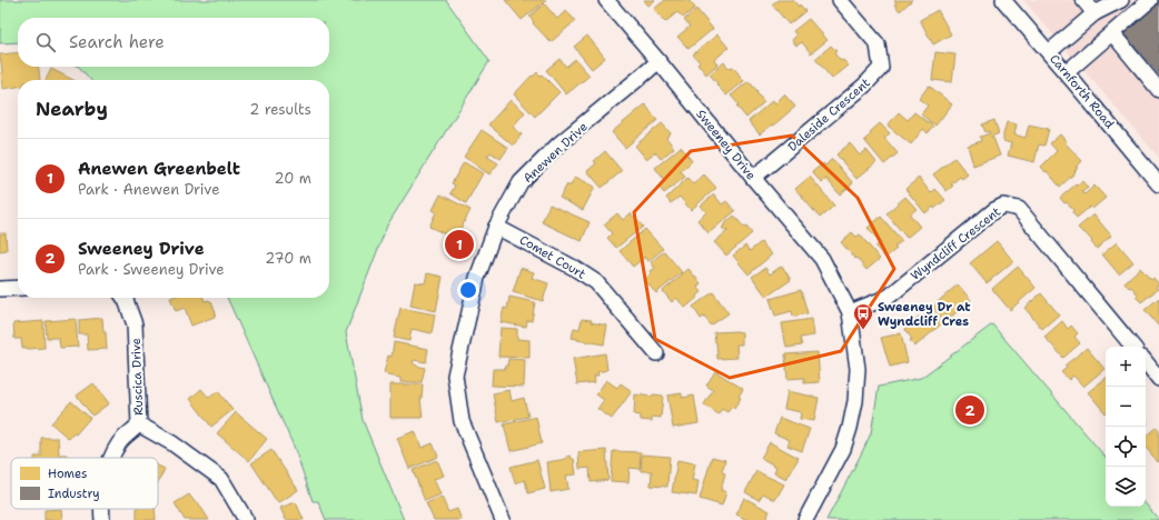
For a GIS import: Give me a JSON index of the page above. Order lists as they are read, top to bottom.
{
  "streets": {
    "street": [
      "Carnforth Road",
      "Daleside Crescent",
      "Sweeney Drive",
      "Anewen Drive",
      "Wyndcliff Crescent",
      "Comet Court",
      "Ruscica Drive"
    ]
  },
  "crossings": [
    ["Daleside Crescent", "Sweeney Drive"],
    ["Sweeney Drive", "Anewen Drive"],
    ["Sweeney Drive", "Wyndcliff Crescent"],
    ["Anewen Drive", "Comet Court"]
  ],
  "places": {
    "bus stop": ["Sweeney Dr at Wyndcliff Cres"]
  },
  "legend": ["Homes", "Industry"],
  "page": {
    "search": "Search here",
    "heading": ["Nearby", "2 results"],
    "list": [
      {
        "mark": "1",
        "name": "Anewen Greenbelt",
        "note": "Park · Anewen Drive",
        "value": "20 m"
      },
      {
        "mark": "2",
        "name": "Sweeney Drive",
        "note": "Park · Sweeney Drive",
        "value": "270 m"
      }
    ],
    "pins": ["1", "2"],
    "map_buttons": ["+", "−"]
  }
}
